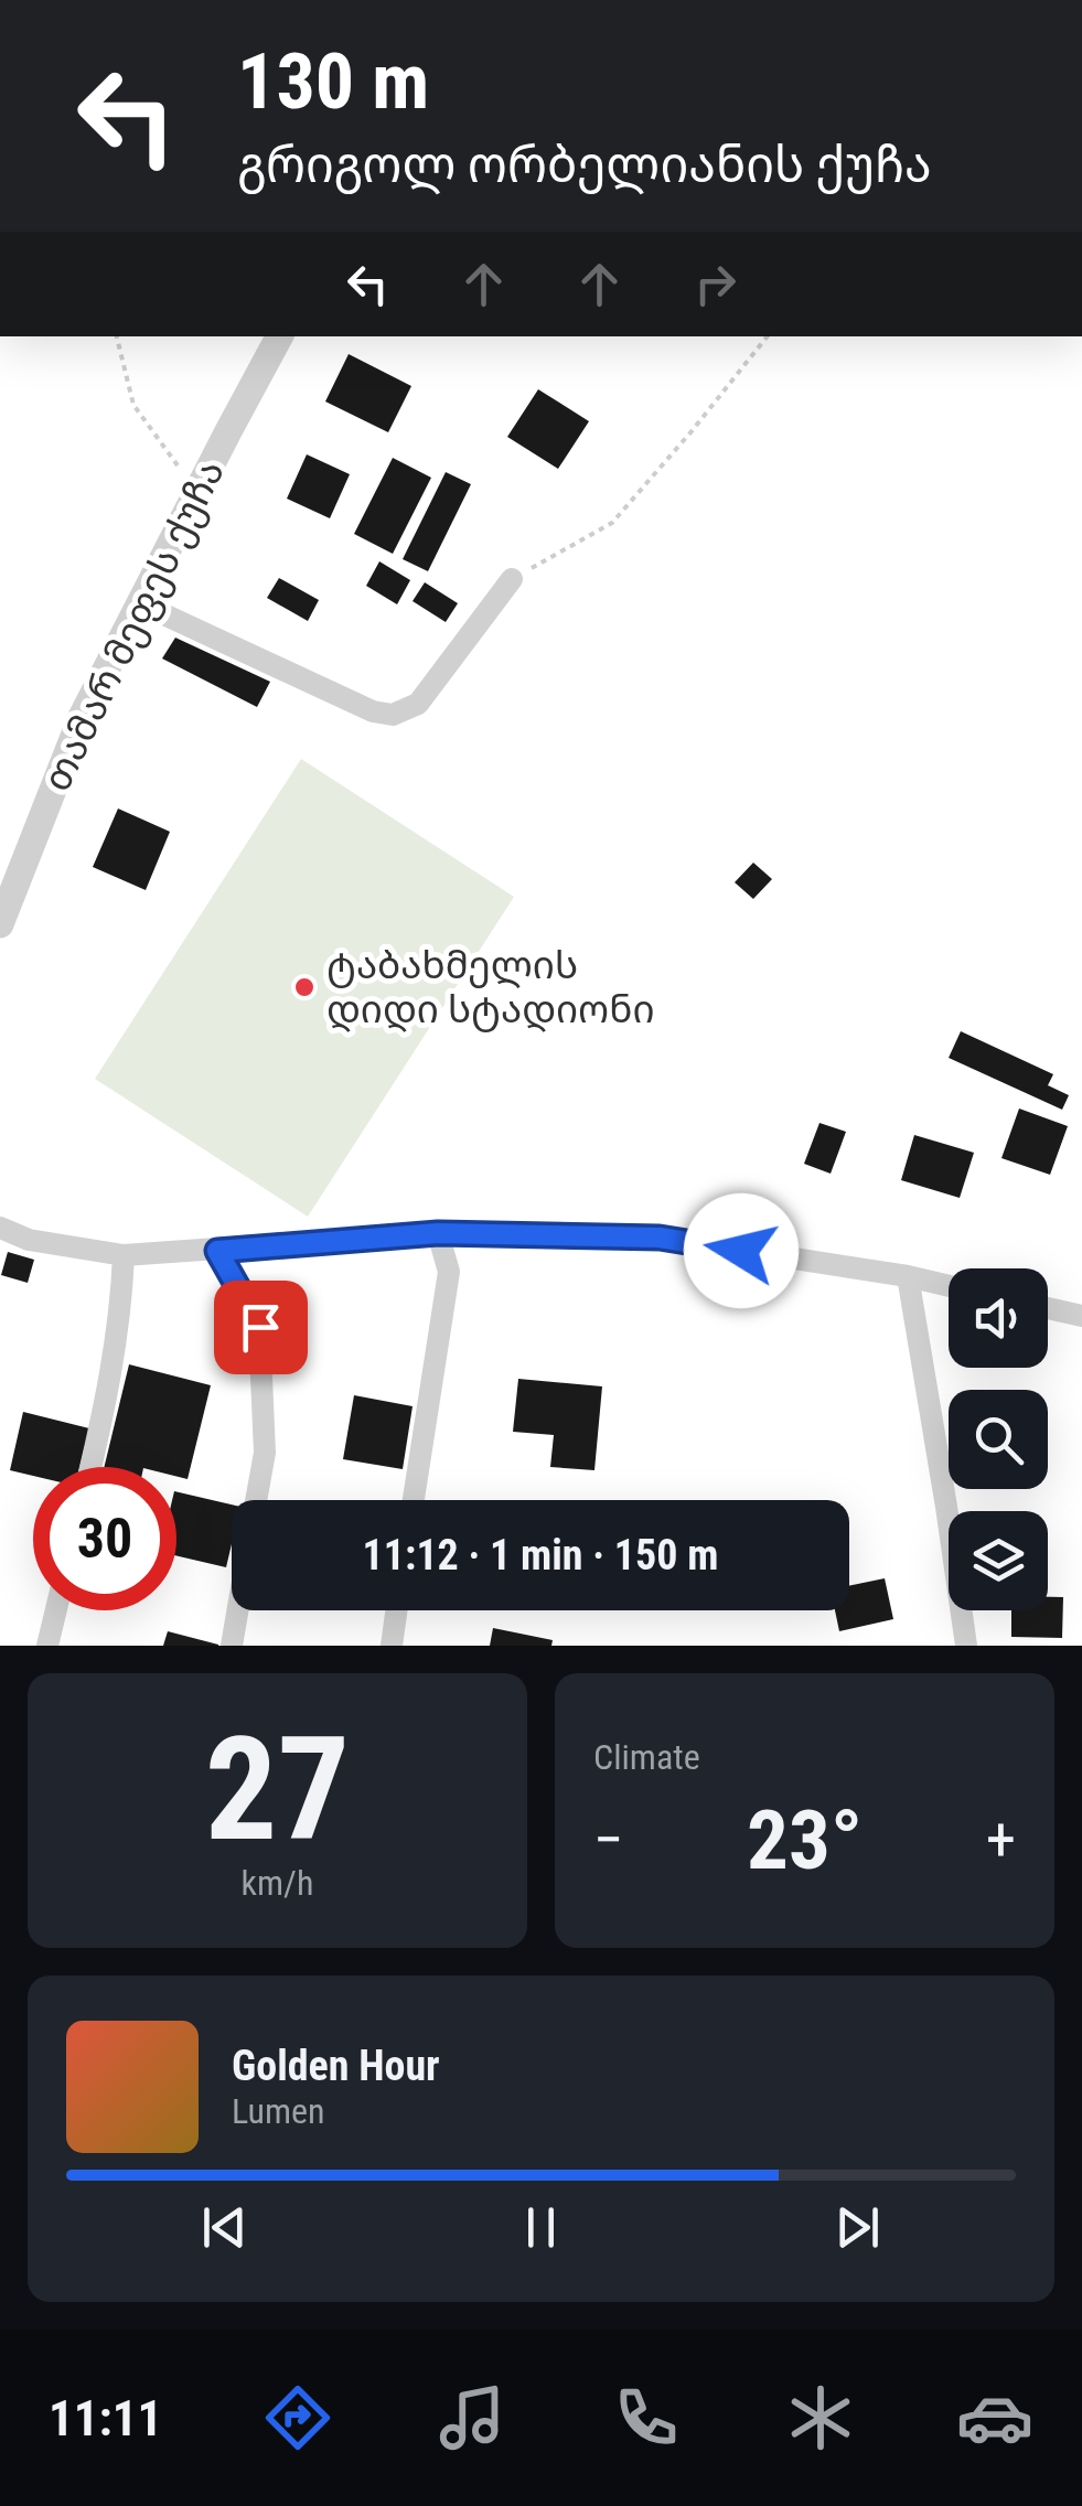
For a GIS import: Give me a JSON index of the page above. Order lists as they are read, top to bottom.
{
  "streets": {
    "street": ["თამარ მეფეს ქუჩა"]
  },
  "places": ["ტაბახმელის დიდი სტადიონი"],
  "page": {
    "turn": ["130 m", "გრიგოლ ორბელიანის ქუჩა"],
    "limit": "30",
    "trip": "11:12 · 1 min · 150 m",
    "tile": [
      ["27", "km/h"],
      "Climate"
    ],
    "heat": ["−", "23°", "+"],
    "song": ["Golden Hour", "Lumen"],
    "tabs": "11:11"
  }
}
